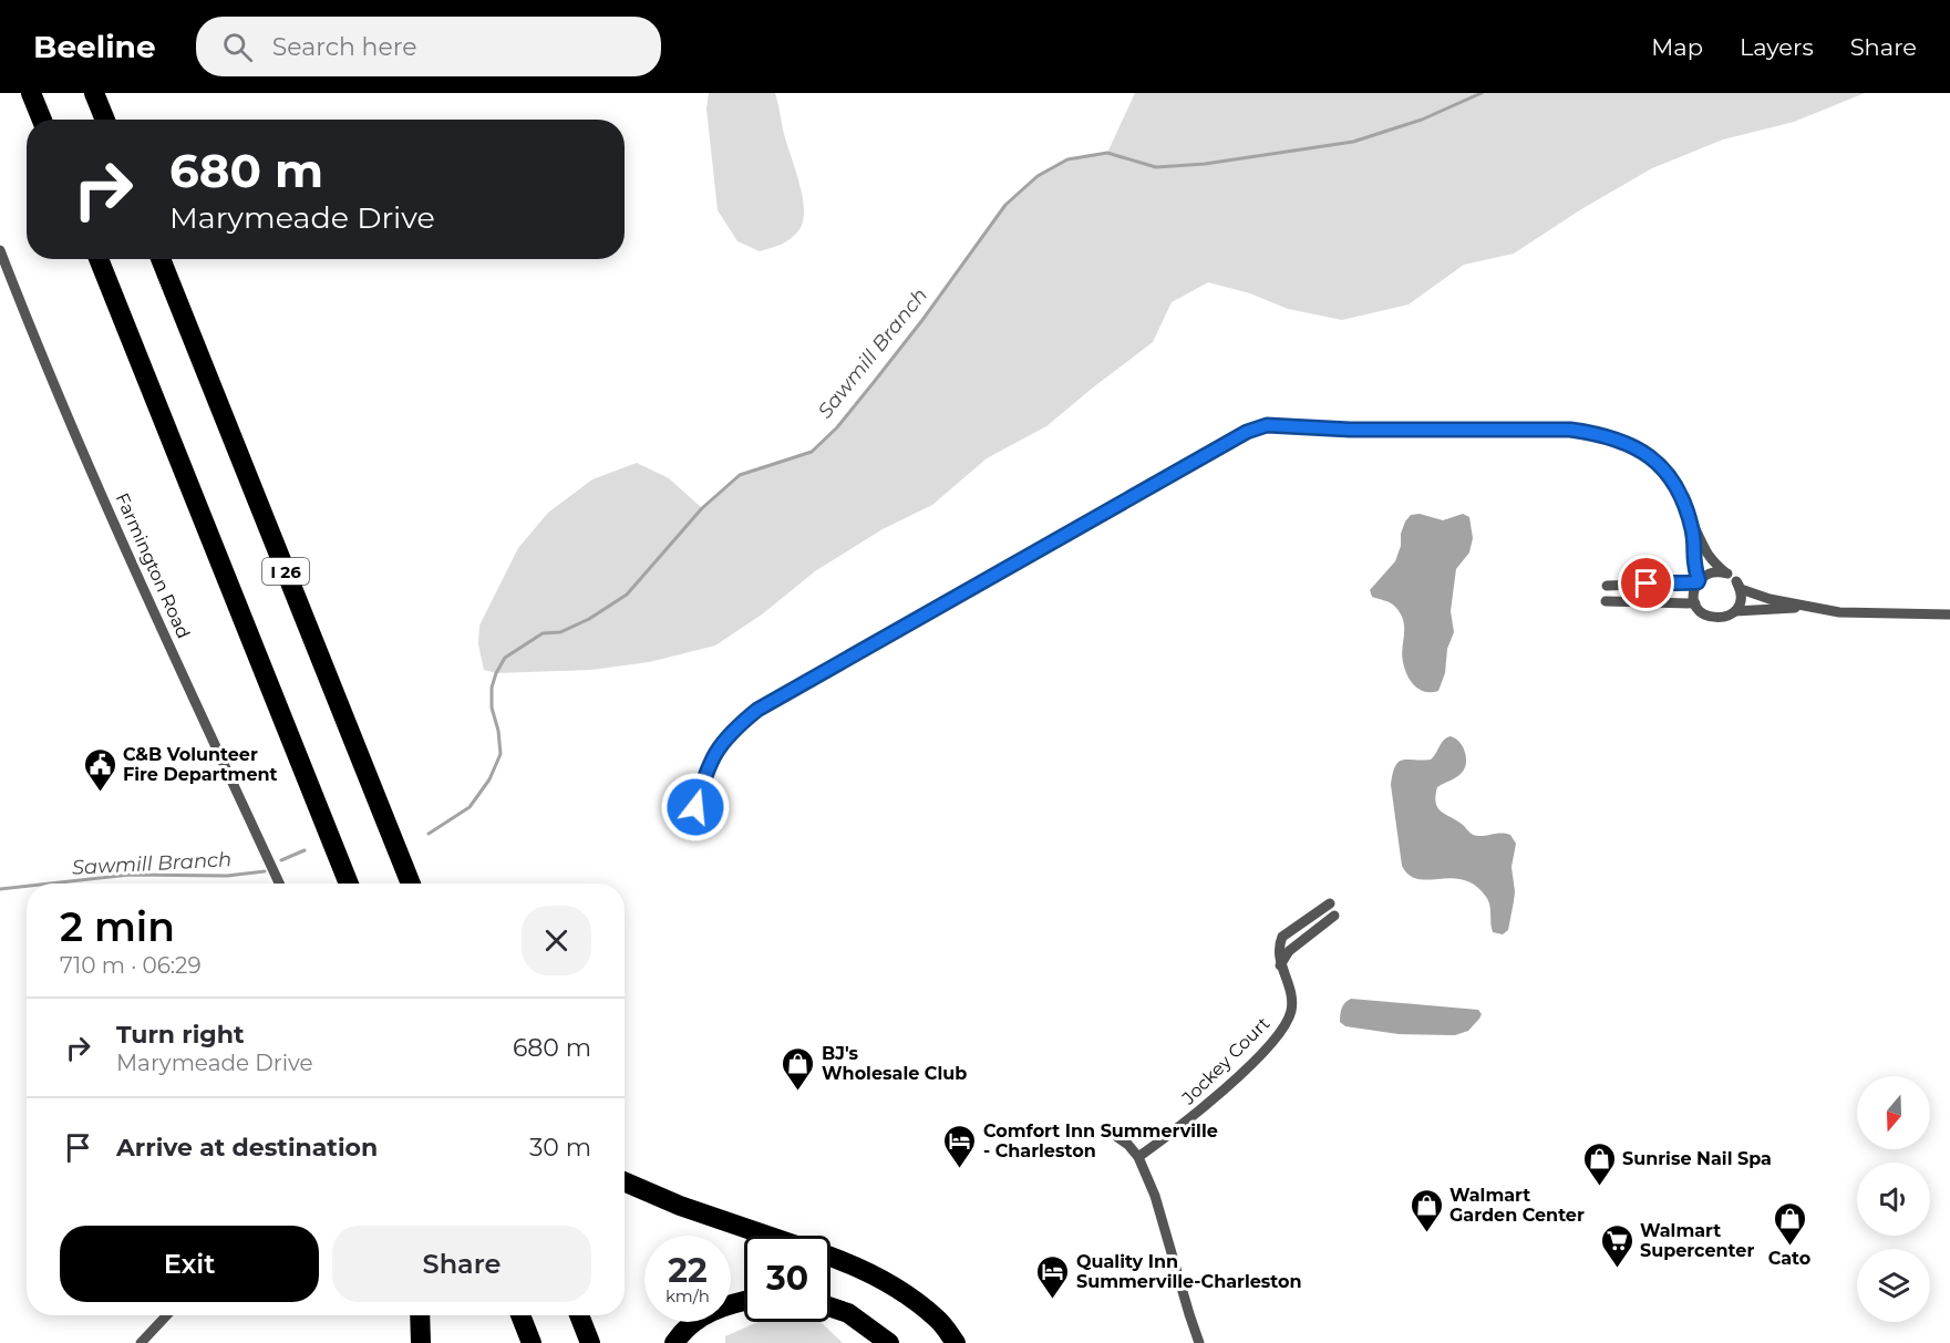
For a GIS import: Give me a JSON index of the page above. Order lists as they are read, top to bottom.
{
  "streets": {
    "highway": ["I 26"],
    "street": ["Farmington Road", "Jockey Court"]
  },
  "water": ["Sawmill Branch"],
  "places": {
    "public building": ["C&B Volunteer Fire Department"],
    "shop": [
      "BJ's Wholesale Club",
      "Sunrise Nail Spa",
      "Walmart Garden Center",
      "Cato"
    ],
    "hotel": ["Comfort Inn Summerville - Charleston", "Quality Inn Summerville-Charleston"],
    "supermarket": ["Walmart Supercenter"]
  },
  "north": "bottom",
  "page": {
    "header": "Beeline",
    "search": "Search here",
    "nav": ["Map", "Layers", "Share"],
    "turn": ["680 m", "Marymeade Drive"],
    "heading": ["2 min", "710 m · 06:29"],
    "list": [
      {
        "name": "Turn right",
        "note": "Marymeade Drive",
        "value": "680 m"
      },
      {
        "name": "Arrive at destination",
        "value": "30 m"
      }
    ],
    "buttons": ["Exit", "Share"],
    "speed": "22 km/h",
    "limit": "30"
  }
}
